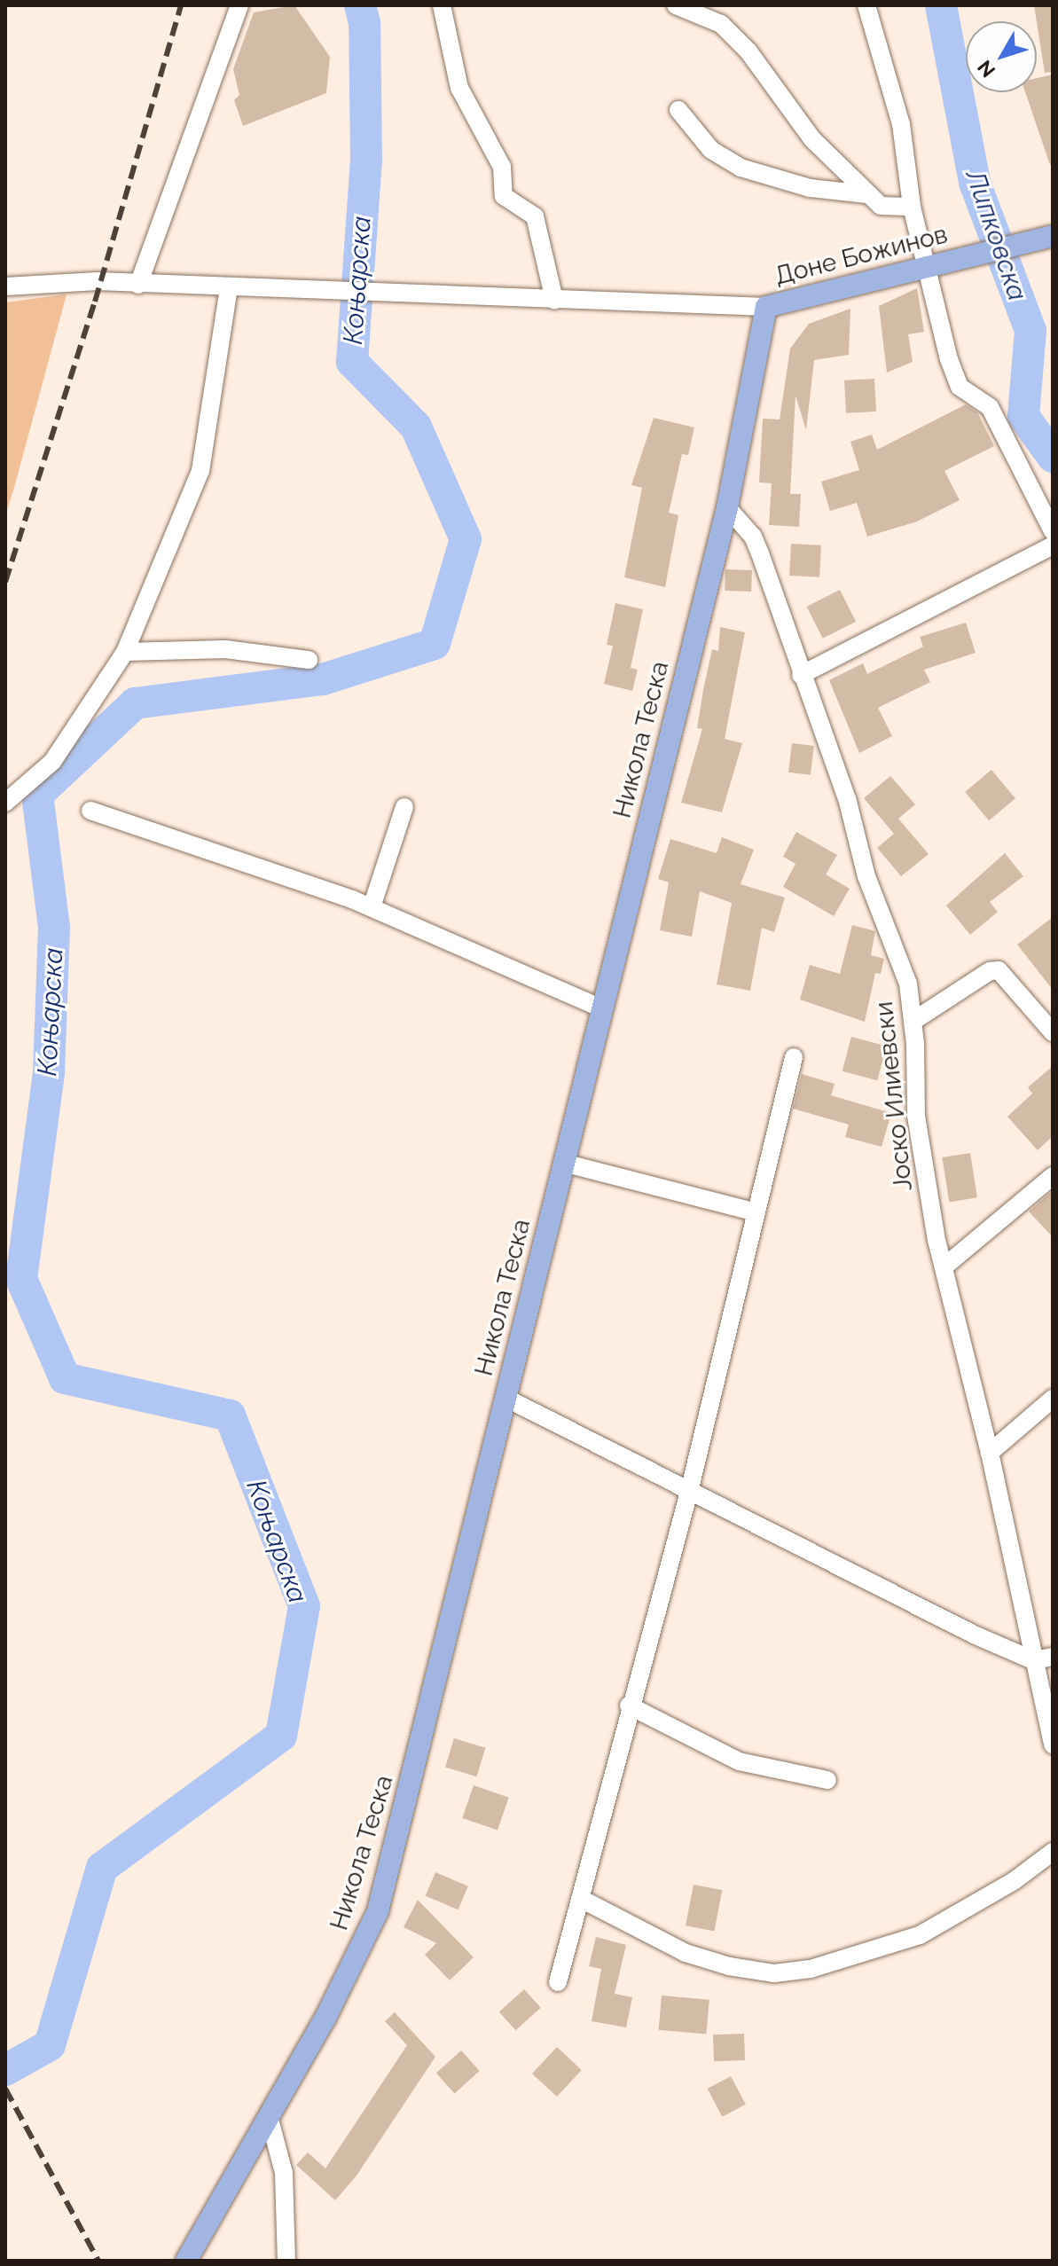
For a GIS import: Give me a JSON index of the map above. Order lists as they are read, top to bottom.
{
  "streets": {
    "main road": ["Доне Божинов", "Никола Теска"],
    "street": ["Јоско Илиевски"]
  },
  "crossings": [
    ["Доне Божинов", "Никола Теска"],
    ["Никола Теска", "Јоско Илиевски"]
  ],
  "water": ["Липковска", "Коњарска"],
  "north": "bottom left"
}
